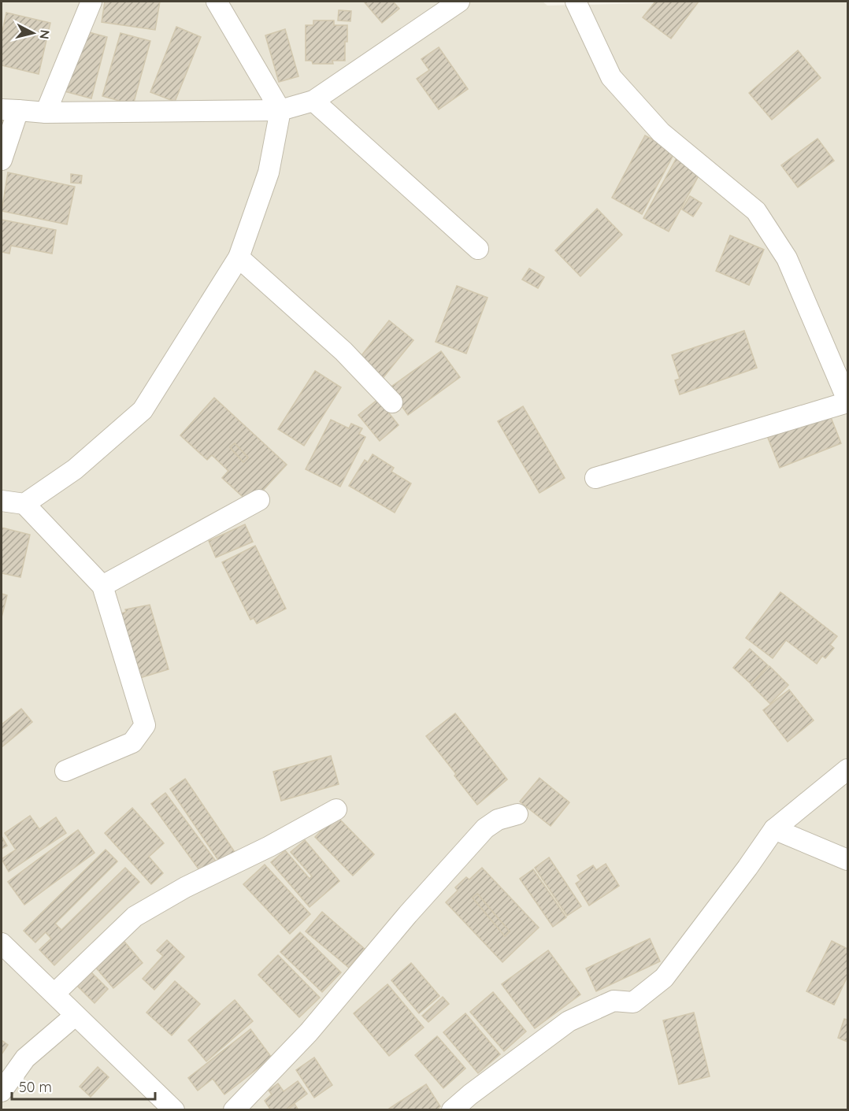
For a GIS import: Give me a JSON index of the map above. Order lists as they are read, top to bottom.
{
  "scale_bar": "50 m",
  "north": "right"
}
